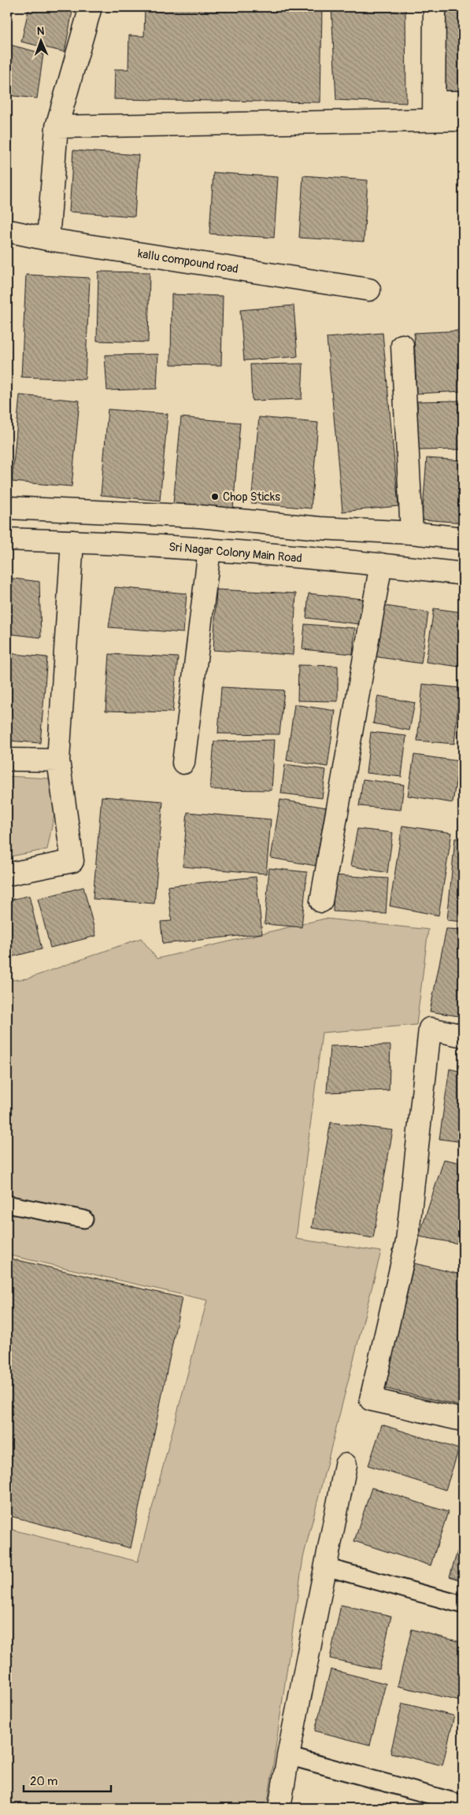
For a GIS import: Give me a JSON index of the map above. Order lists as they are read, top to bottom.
{
  "streets": {
    "street": ["kallu compound road", "Sri Nagar Colony Main Road"]
  },
  "places": ["Chop Sticks"],
  "scale_bar": "20 m",
  "north": "top"
}
